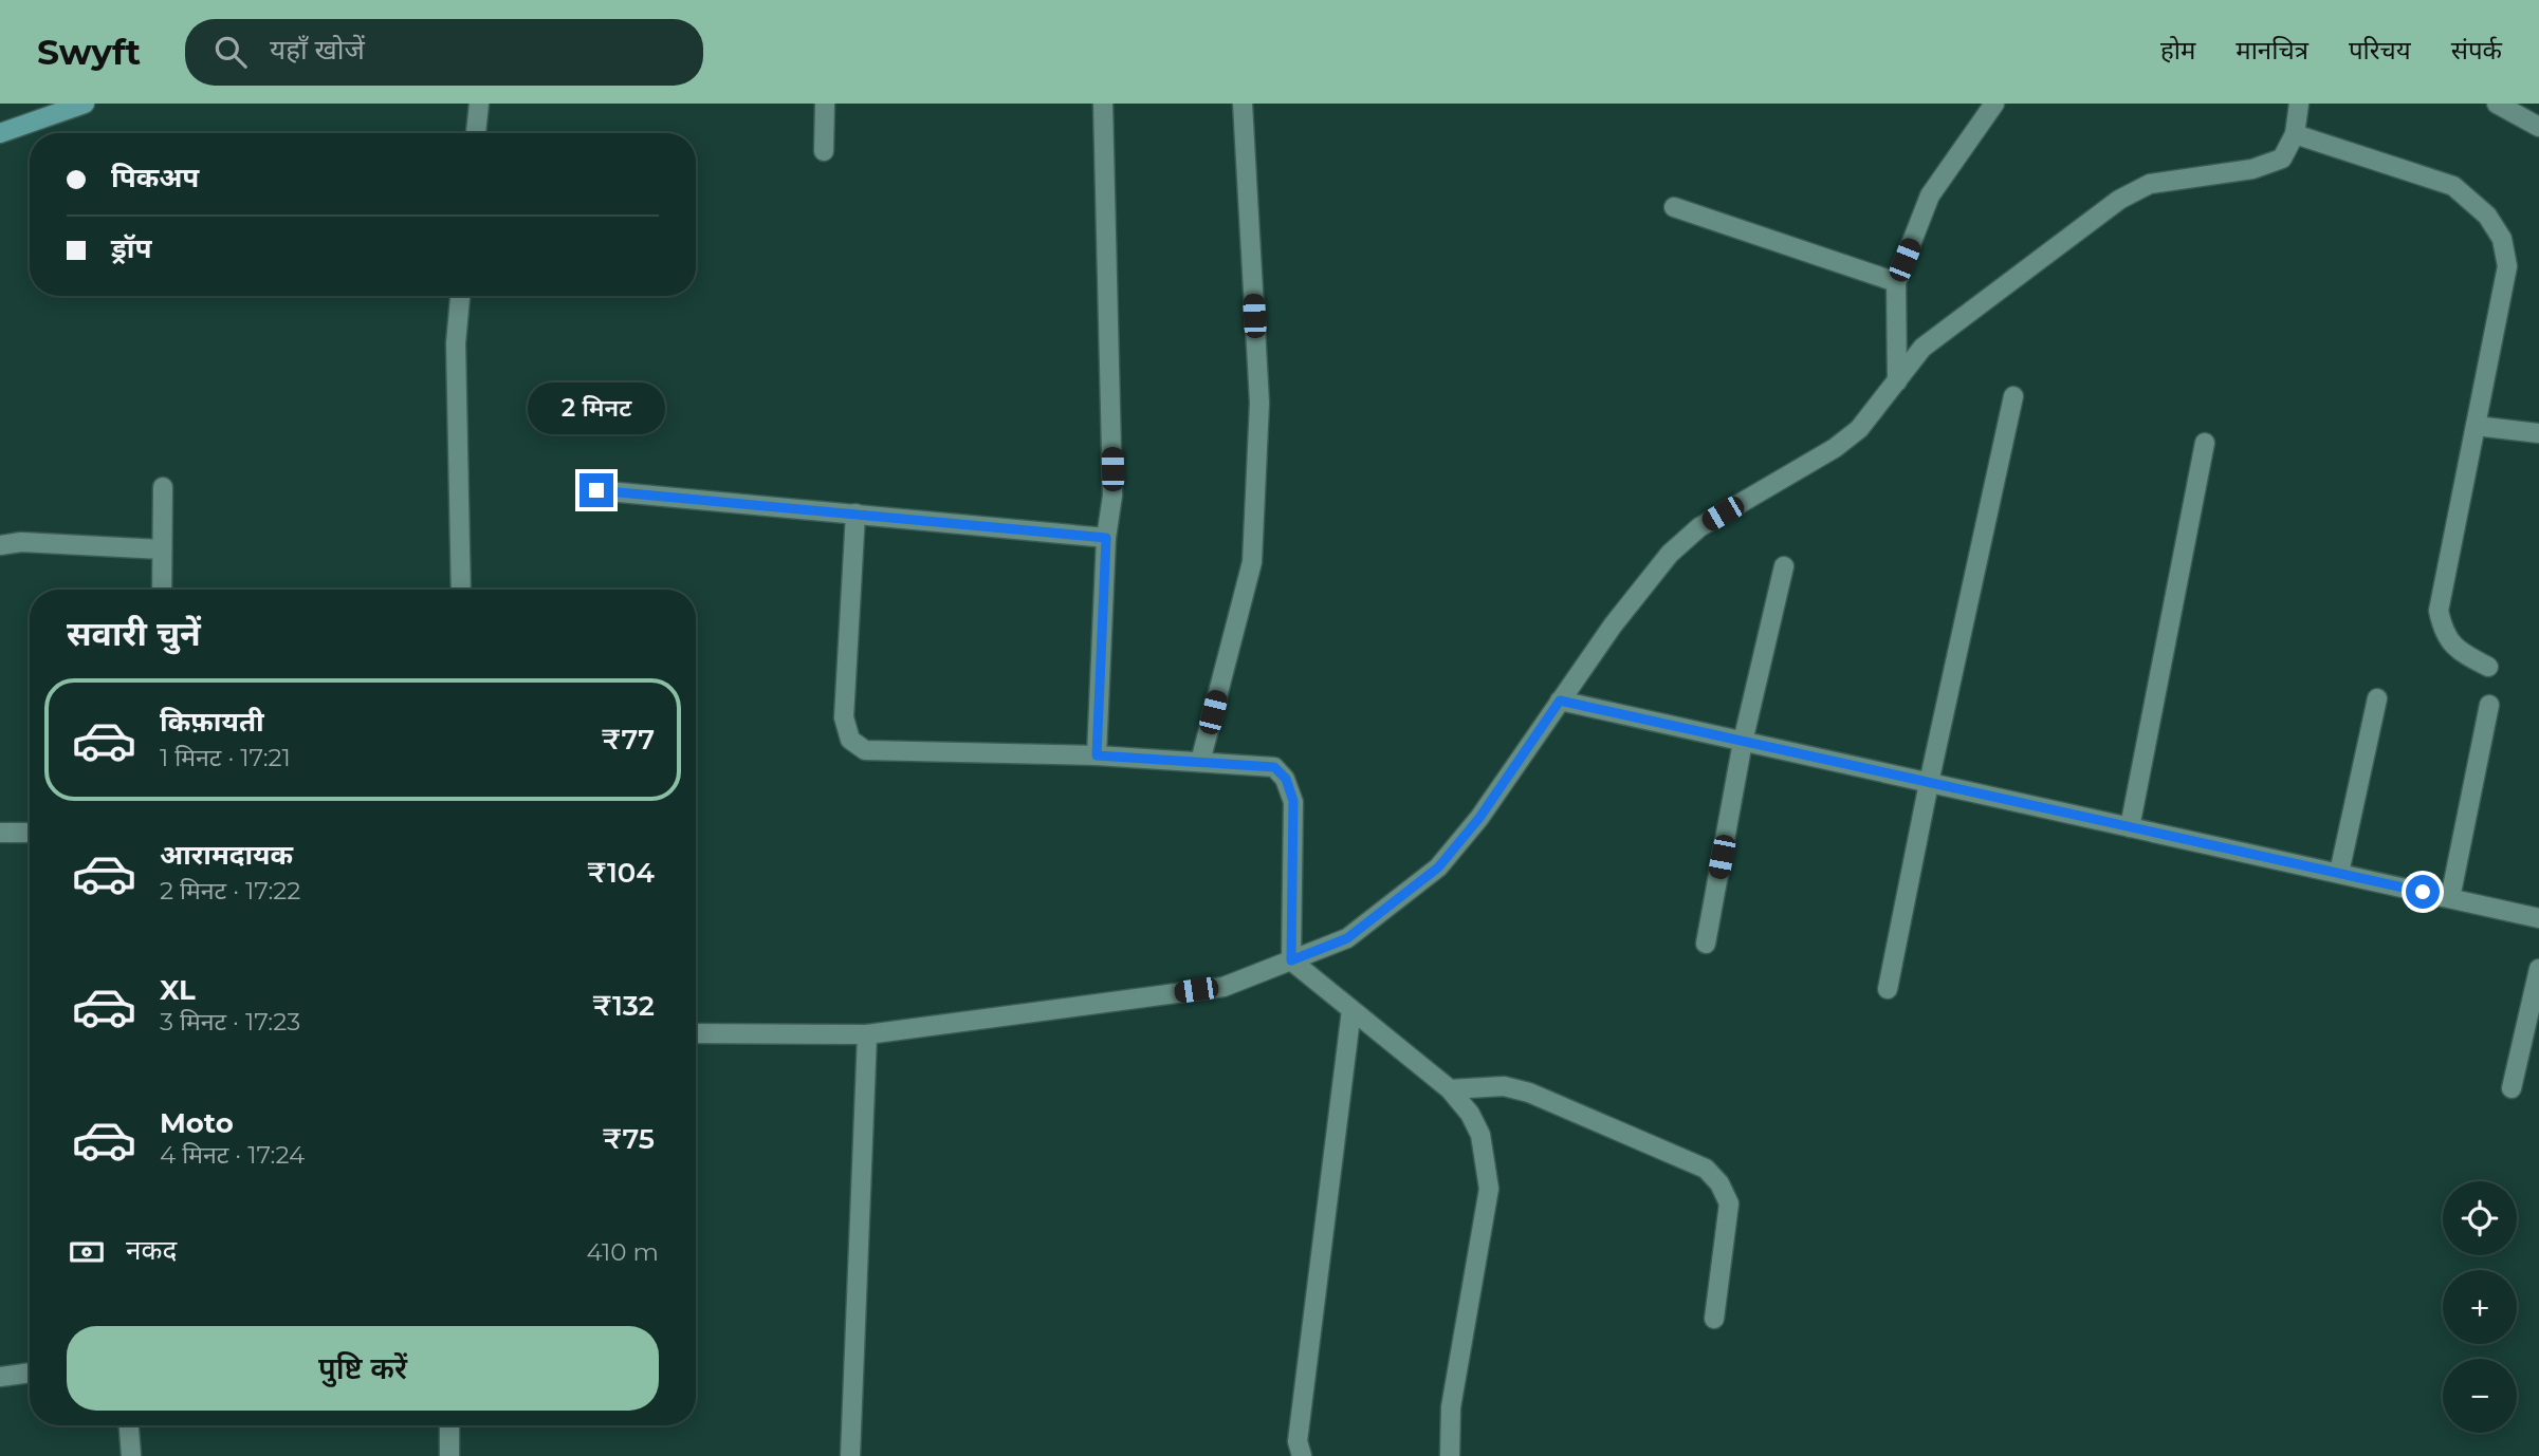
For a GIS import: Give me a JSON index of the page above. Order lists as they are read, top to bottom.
{
  "page": {
    "header": "Swyft",
    "search": "यहाँ खोजें",
    "nav": [
      "होम",
      "मानचित्र",
      "परिचय",
      "संपर्क"
    ],
    "banner": ["पिकअप", "ड्रॉप"],
    "bubble": "2 मिनट",
    "heading": "सवारी चुनें",
    "list": [
      {
        "name": "किफ़ायती",
        "note": "1 मिनट · 17:21",
        "value": "₹77"
      },
      {
        "name": "आरामदायक",
        "note": "2 मिनट · 17:22",
        "value": "₹104"
      },
      {
        "name": "XL",
        "note": "3 मिनट · 17:23",
        "value": "₹132"
      },
      {
        "name": "Moto",
        "note": "4 मिनट · 17:24",
        "value": "₹75"
      }
    ],
    "map_buttons": ["+", "−"],
    "pay": ["नकद", "410 m"],
    "buttons": "पुष्टि करें"
  }
}
